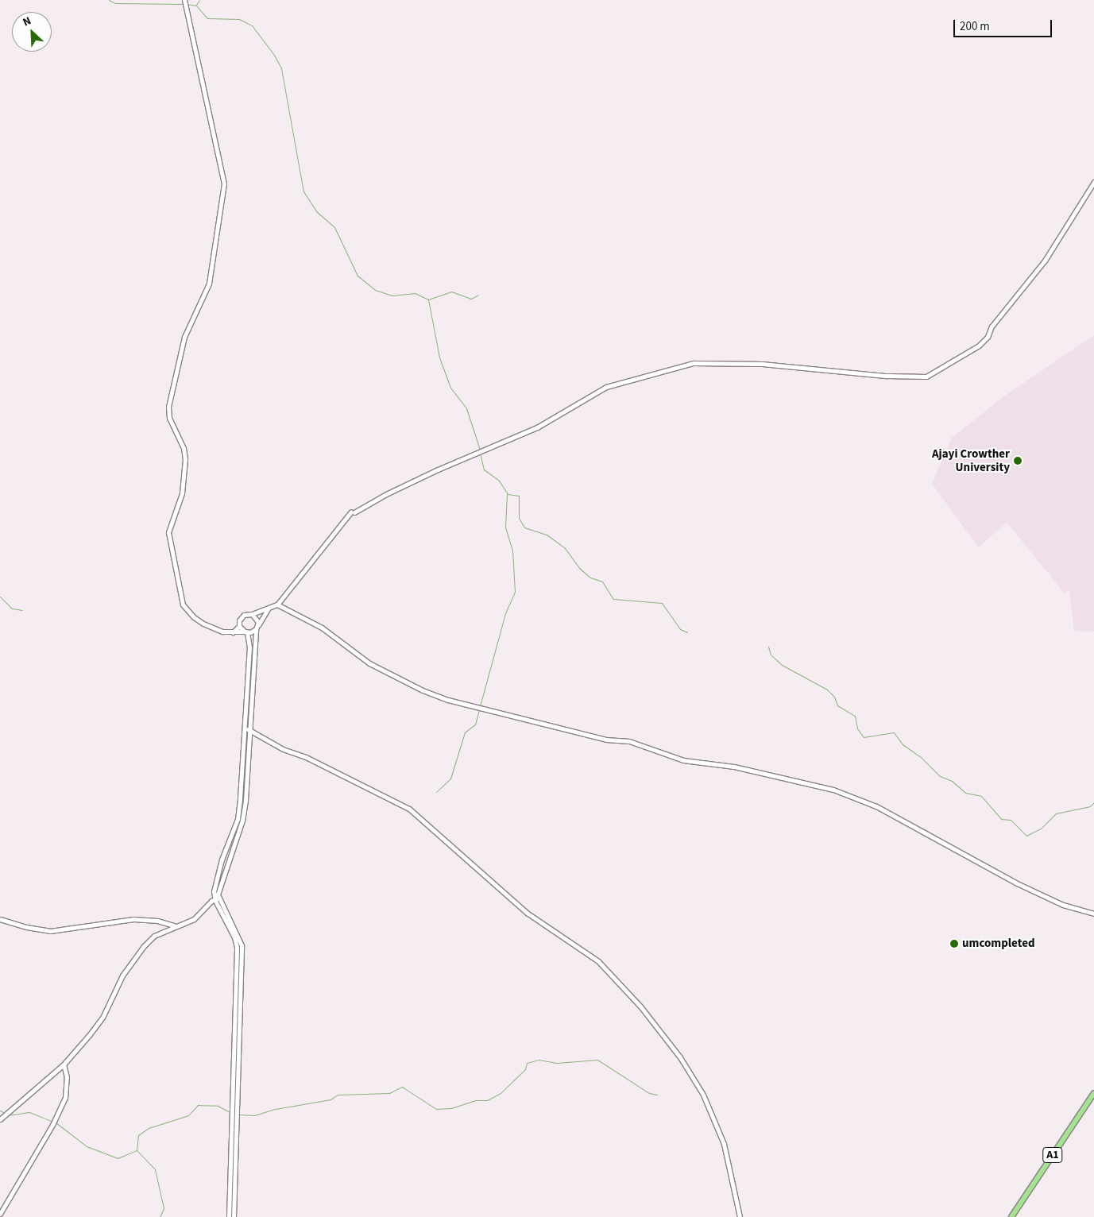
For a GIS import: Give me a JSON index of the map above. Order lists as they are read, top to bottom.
{
  "streets": {
    "highway": ["A1"]
  },
  "places": ["Ajayi Crowther University", "umcompleted"],
  "scale_bar": "200 m",
  "north": "top left"
}
